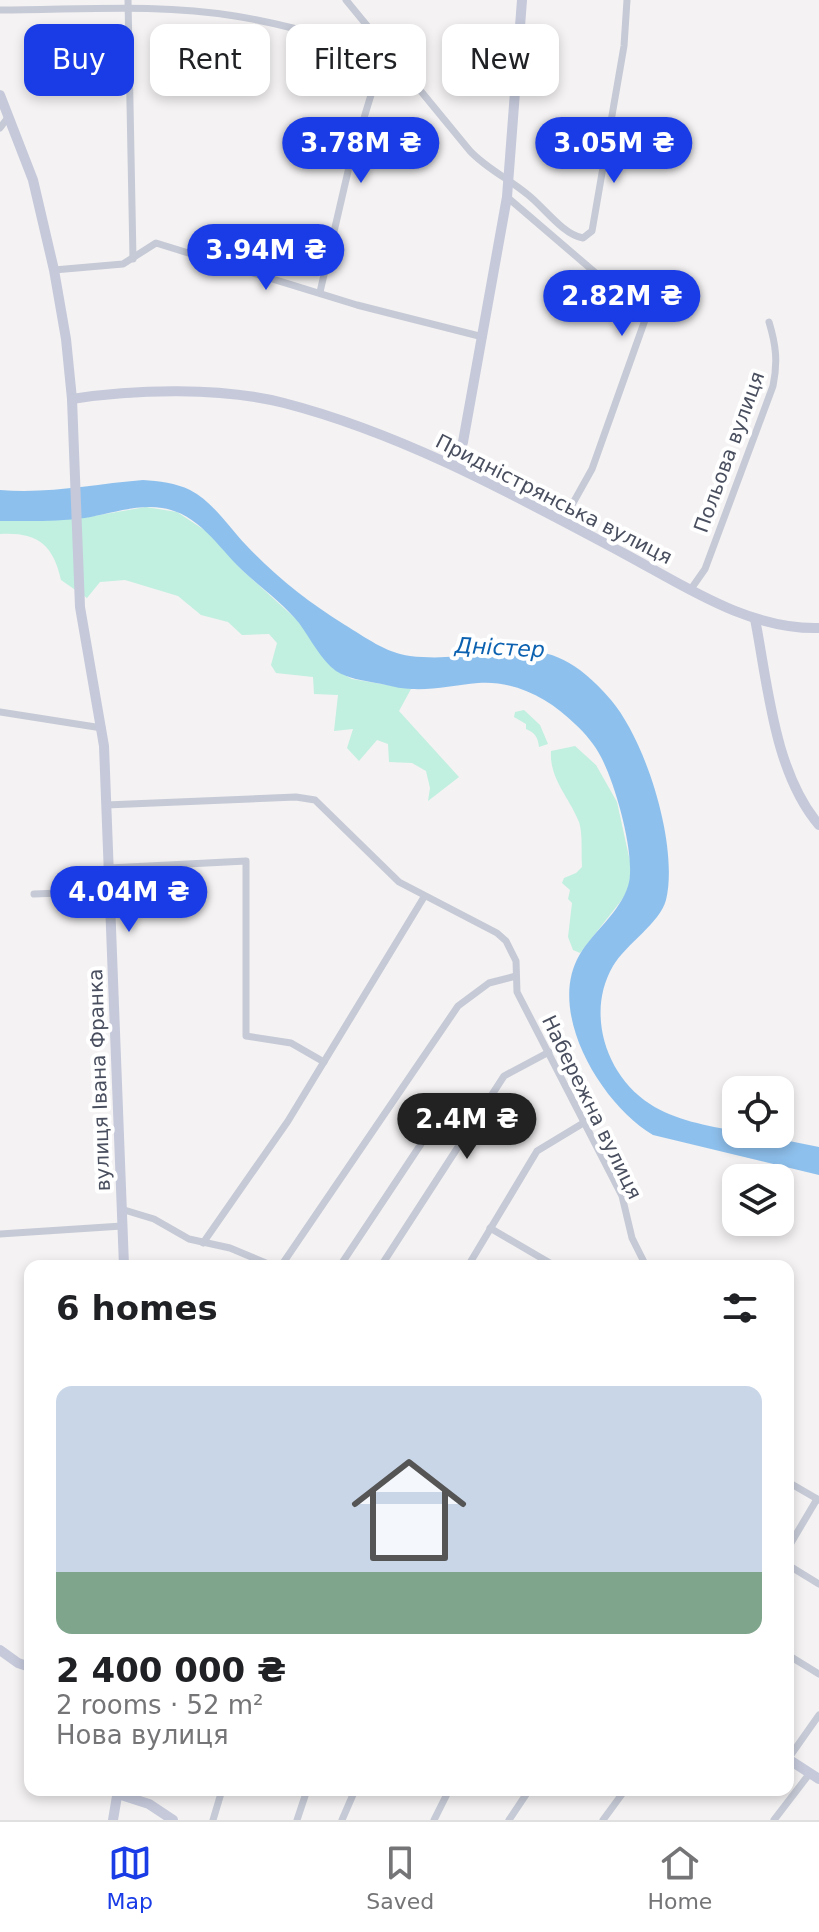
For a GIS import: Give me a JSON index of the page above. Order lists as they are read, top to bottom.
{
  "streets": {
    "main road": ["Придністрянська вулиця", "вулиця Івана Франка"],
    "street": ["Польова вулиця", "Набережна вулиця"]
  },
  "crossings": [
    ["Польова вулиця", "Придністрянська вулиця"],
    ["Придністрянська вулиця", "вулиця Івана Франка"]
  ],
  "water": ["Дністер"],
  "page": {
    "chip": [
      "Buy",
      "Rent",
      "Filters",
      "New"
    ],
    "price": [
      "3.78M ₴",
      "3.05M ₴",
      "3.94M ₴",
      "2.82M ₴",
      "4.04M ₴",
      "2.4M ₴"
    ],
    "heading": "6 homes",
    "list": [
      {
        "name": "2 400 000 ₴",
        "note": "2 rooms · 52 m² · Нова вулиця"
      }
    ],
    "tabs": ["Map", "Saved", "Home"]
  }
}
